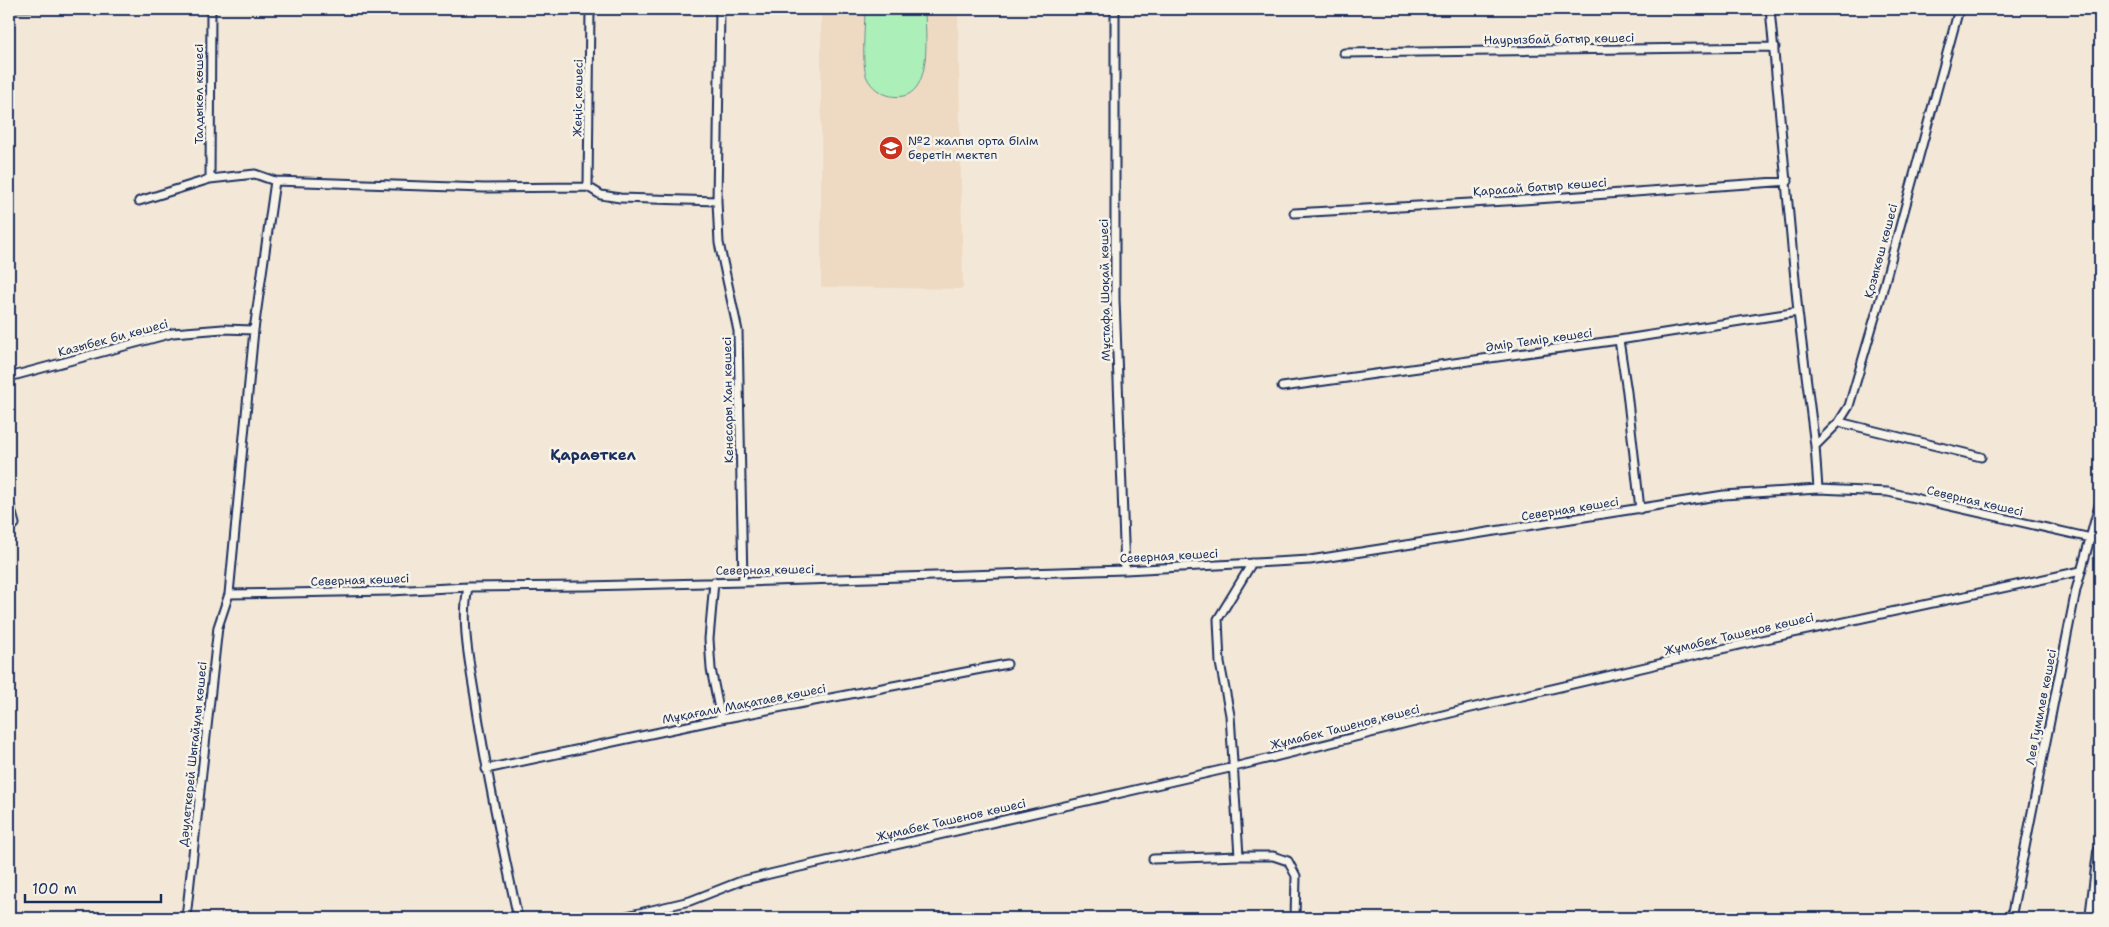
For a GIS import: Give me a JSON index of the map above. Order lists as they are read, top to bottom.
{
  "streets": {
    "street": [
      "Наурызбай батыр көшесі",
      "Талдыкөл көшесі",
      "Жеңіс көшесі",
      "Қарасай батыр көшесі",
      "Қозыкөш көшесі",
      "Мұстафа Шоқай көшесі",
      "Казыбек би көшесі",
      "Әмір Темір көшесі",
      "Кенесары Хан көшесі",
      "Северная көшесі",
      "Жұмабек Ташенов көшесі",
      "Мұқағали Мақатаев көшесі",
      "Лев Гумилев көшесі",
      "Дәулеткерей Шығайұлы көшесі"
    ]
  },
  "crossings": [
    ["Мұстафа Шоқай көшесі", "Северная көшесі"],
    ["Казыбек би көшесі", "Дәулеткерей Шығайұлы көшесі"],
    ["Кенесары Хан көшесі", "Северная көшесі"],
    ["Северная көшесі", "Лев Гумилев көшесі"],
    ["Северная көшесі", "Дәулеткерей Шығайұлы көшесі"],
    ["Жұмабек Ташенов көшесі", "Лев Гумилев көшесі"]
  ],
  "districts": ["Қараөткел"],
  "places": {
    "school or university": ["№2 жалпы орта білім беретін мектеп"]
  },
  "scale_bar": "100 m"
}
